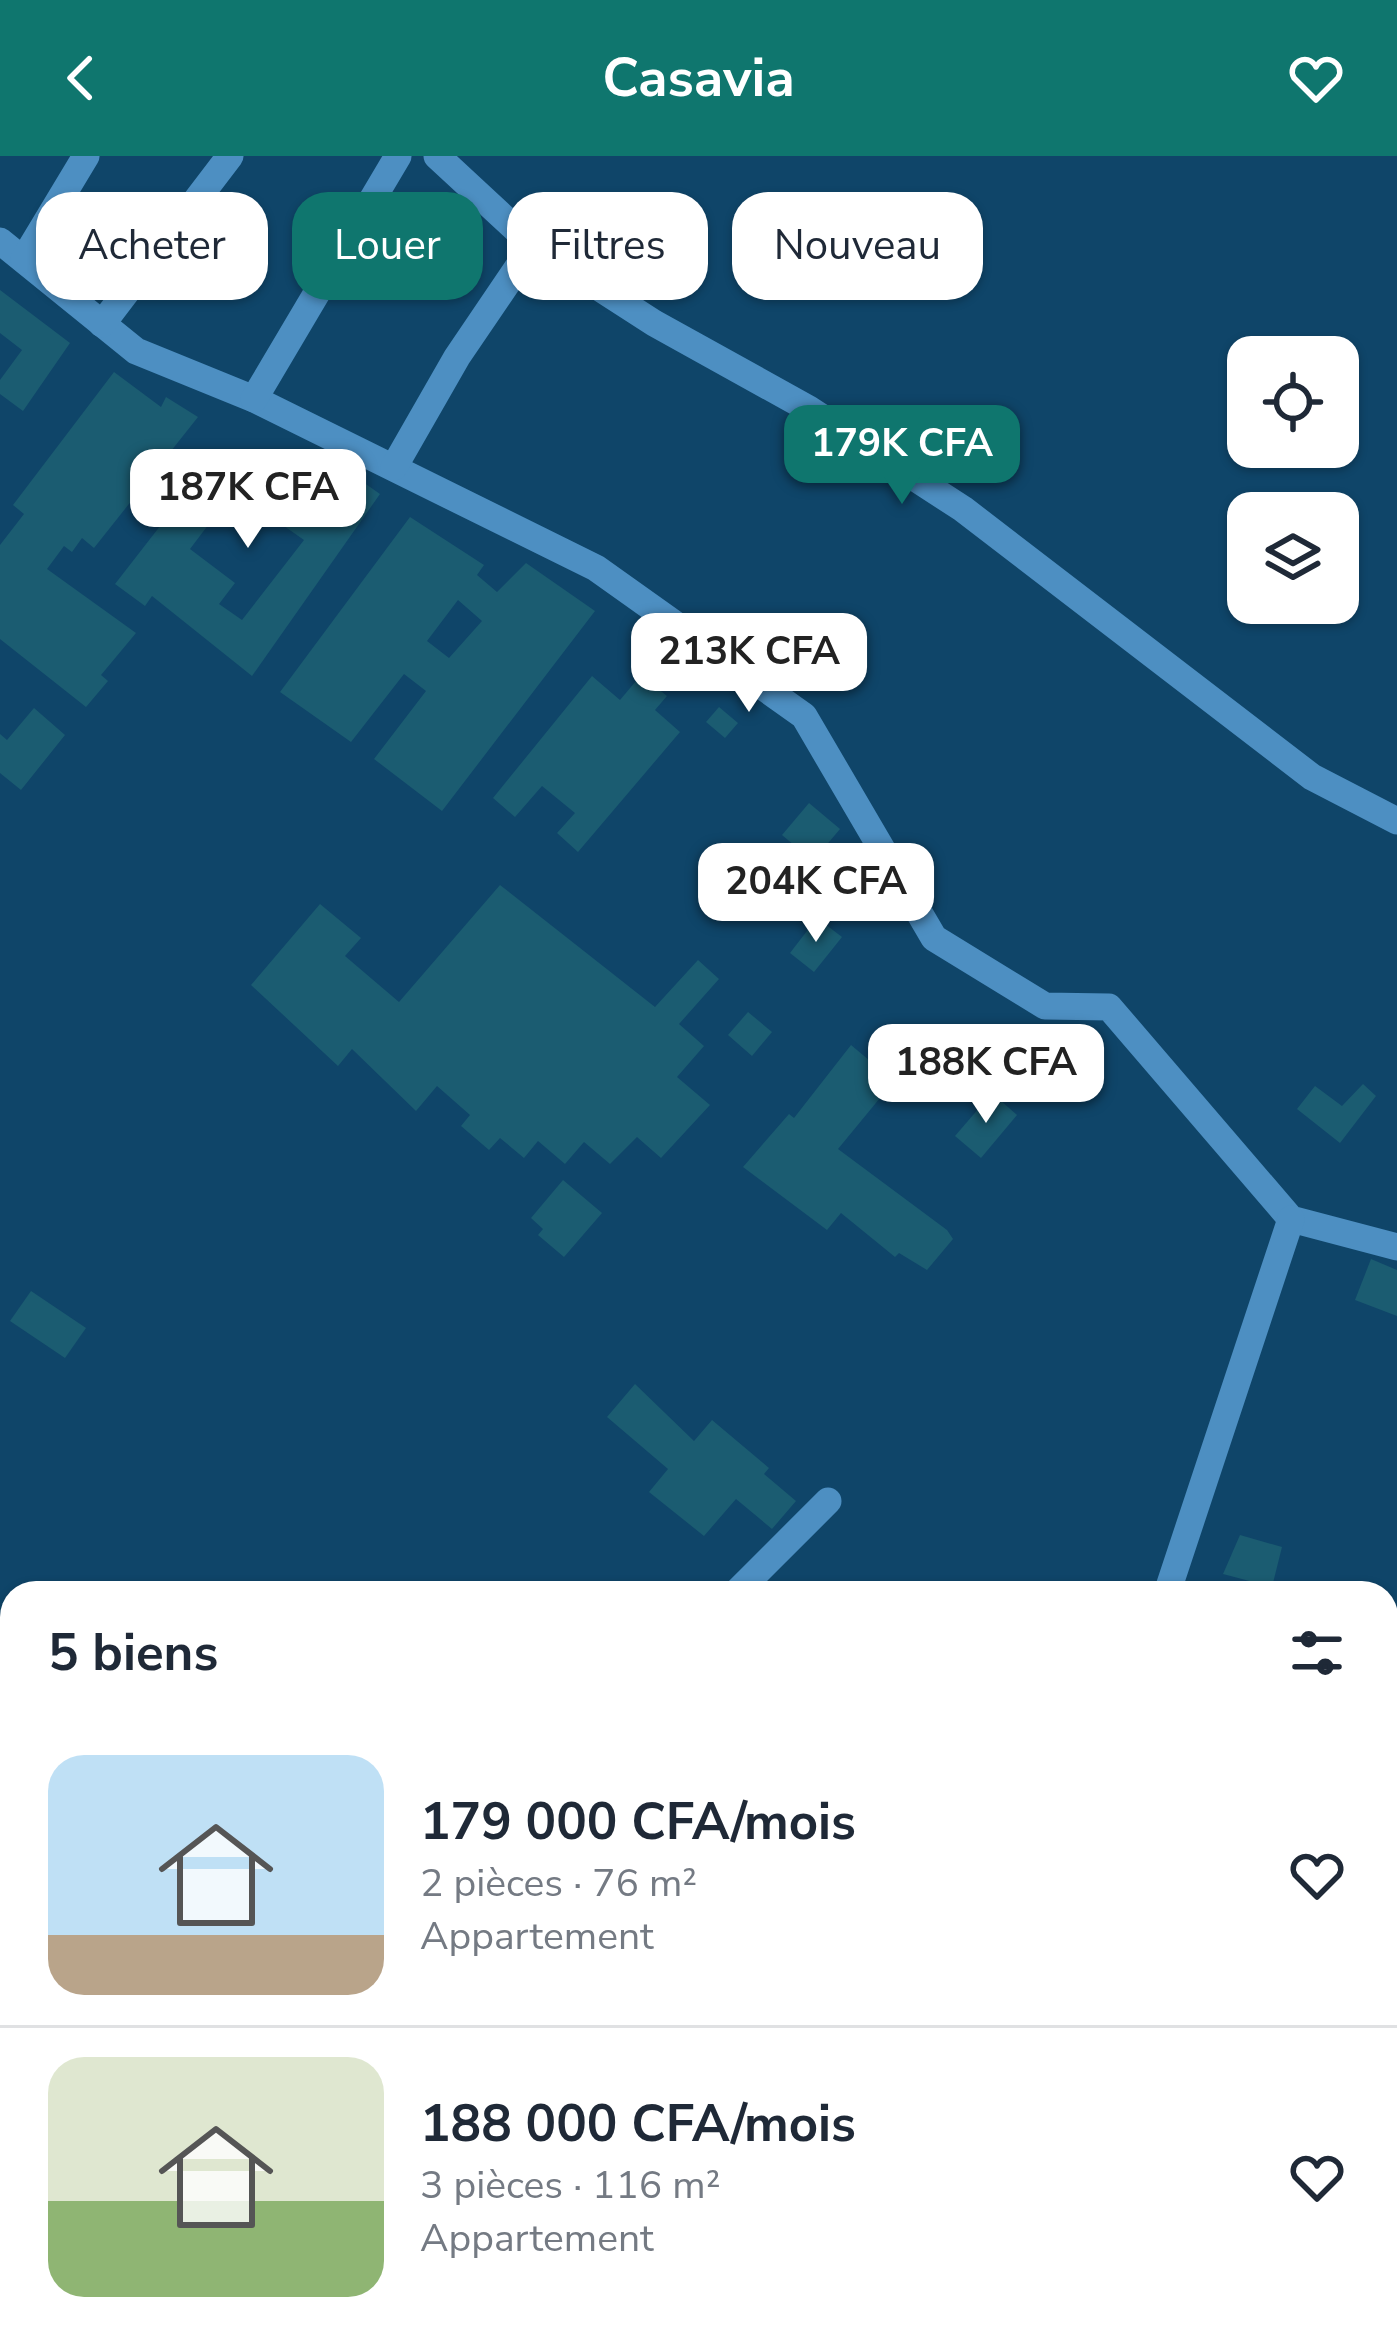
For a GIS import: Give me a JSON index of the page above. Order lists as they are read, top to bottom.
{
  "page": {
    "header": "Casavia",
    "chip": [
      "Acheter",
      "Louer",
      "Filtres",
      "Nouveau"
    ],
    "price": [
      "179K CFA",
      "187K CFA",
      "213K CFA",
      "204K CFA",
      "188K CFA"
    ],
    "heading": "5 biens",
    "list": [
      {
        "name": "179 000 CFA/mois",
        "note": "2 pièces · 76 m² · Appartement"
      },
      {
        "name": "188 000 CFA/mois",
        "note": "3 pièces · 116 m² · Appartement"
      }
    ]
  }
}
